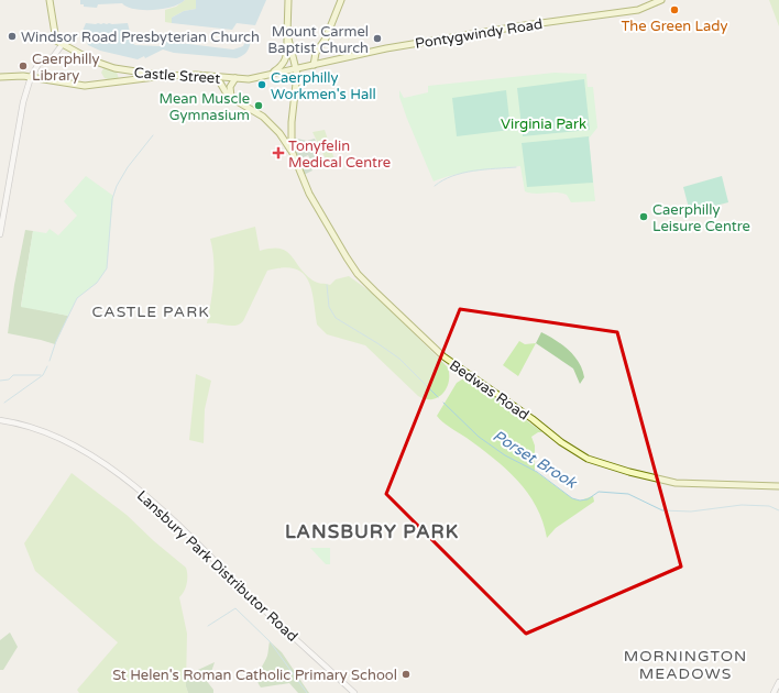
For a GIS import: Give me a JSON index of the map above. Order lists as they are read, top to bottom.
{
  "streets": {
    "main road": ["Pontygwindy Road", "Castle Street", "Bedwas Road"],
    "street": ["Lansbury Park Distributor Road"]
  },
  "crossings": [
    ["Pontygwindy Road", "Castle Street"]
  ],
  "districts": ["CASTLE PARK", "LANSBURY PARK", "MORNINGTON MEADOWS"],
  "water": ["Porset Brook"],
  "parks": ["Virginia Park"],
  "places": {
    "other": [
      "The Green Lady",
      "Windsor Road Presbyterian Church",
      "Mount Carmel Baptist Church",
      "Caerphilly Library",
      "Caerphilly Workmen's Hall",
      "Mean Muscle Gymnasium",
      "Caerphilly Leisure Centre",
      "St Helen's Roman Catholic Primary School"
    ],
    "health": ["Tonyfelin Medical Centre"]
  }
}
